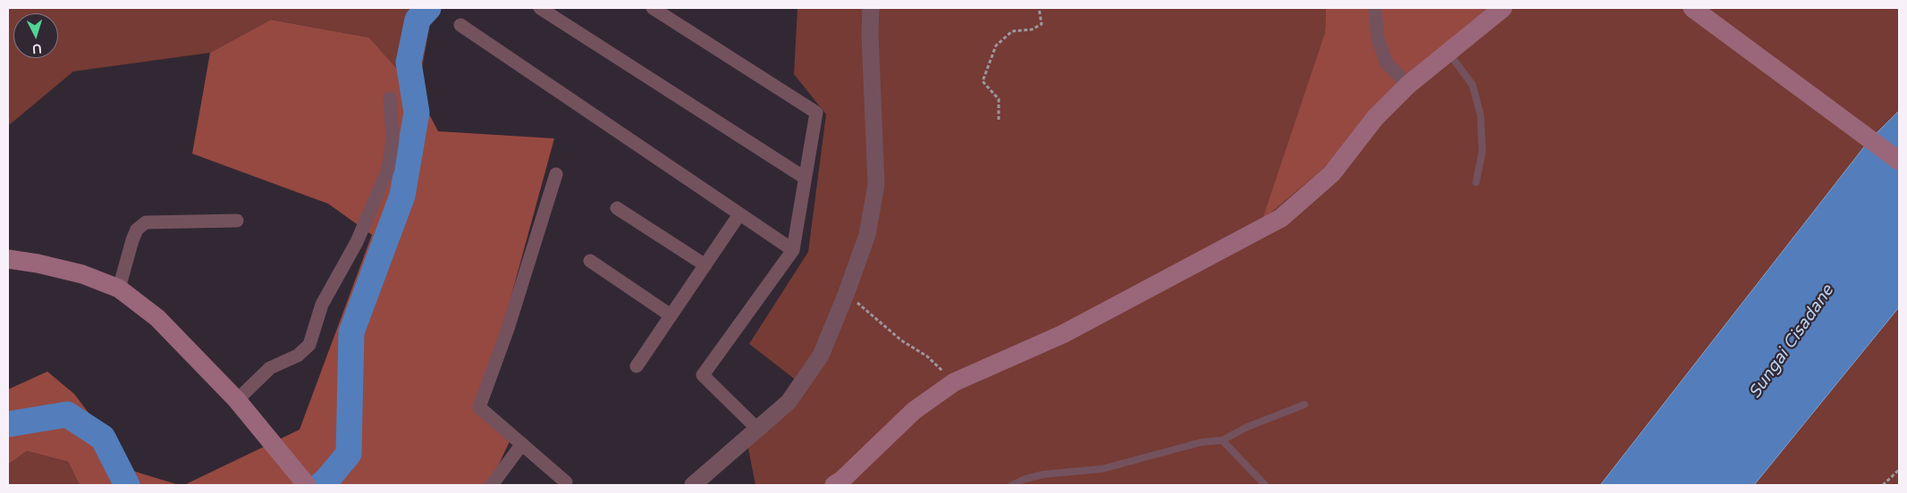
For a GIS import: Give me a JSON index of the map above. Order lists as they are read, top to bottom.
{
  "water": ["Sungai Cisadane"],
  "north": "bottom"
}
